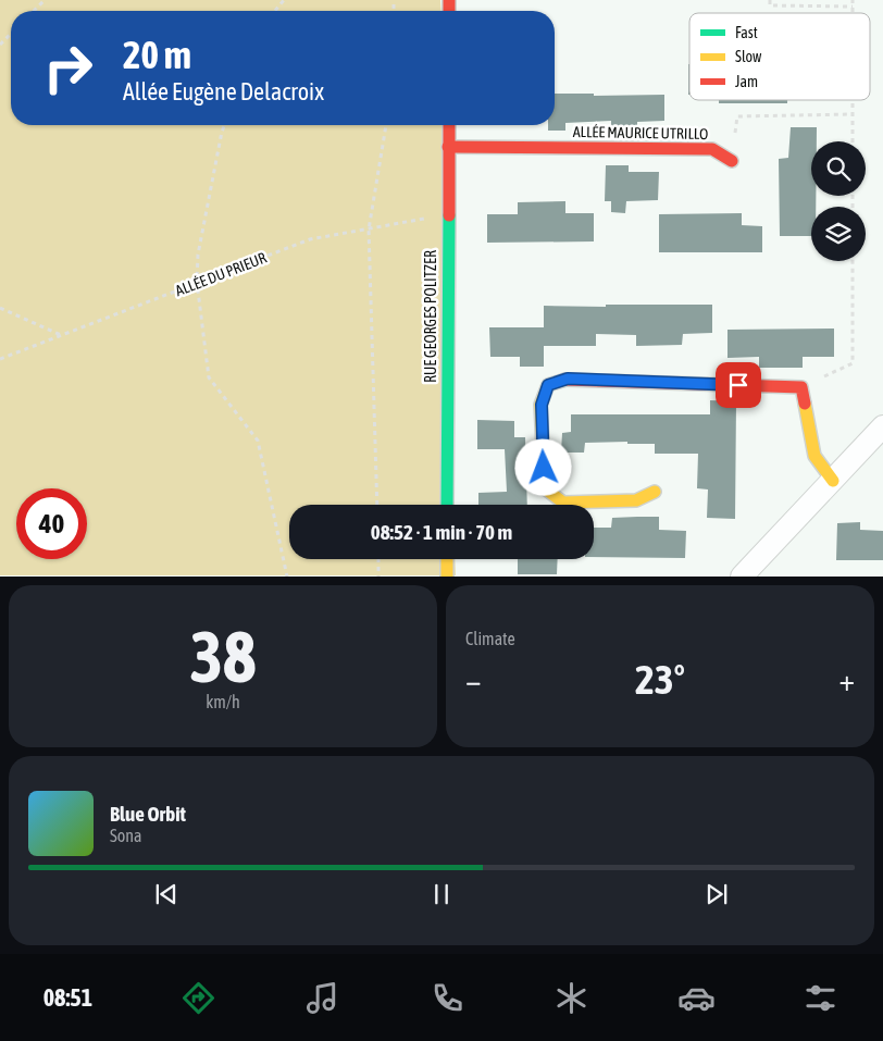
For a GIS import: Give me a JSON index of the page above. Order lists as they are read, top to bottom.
{
  "streets": {
    "street": ["ALLÉE MAURICE UTRILLO", "RUE GEORGES POLITZER"],
    "path": ["ALLÉE DU PRIEUR"]
  },
  "crossings": [
    ["ALLÉE MAURICE UTRILLO", "RUE GEORGES POLITZER"],
    ["ALLÉE DU PRIEUR", "RUE GEORGES POLITZER"]
  ],
  "legend": ["Fast", "Slow", "Jam"],
  "page": {
    "turn": ["20 m", "Allée Eugène Delacroix"],
    "limit": "40",
    "trip": "08:52 · 1 min · 70 m",
    "tile": [
      ["38", "km/h"],
      "Climate"
    ],
    "heat": ["−", "23°", "+"],
    "song": ["Blue Orbit", "Sona"],
    "tabs": "08:51"
  }
}
